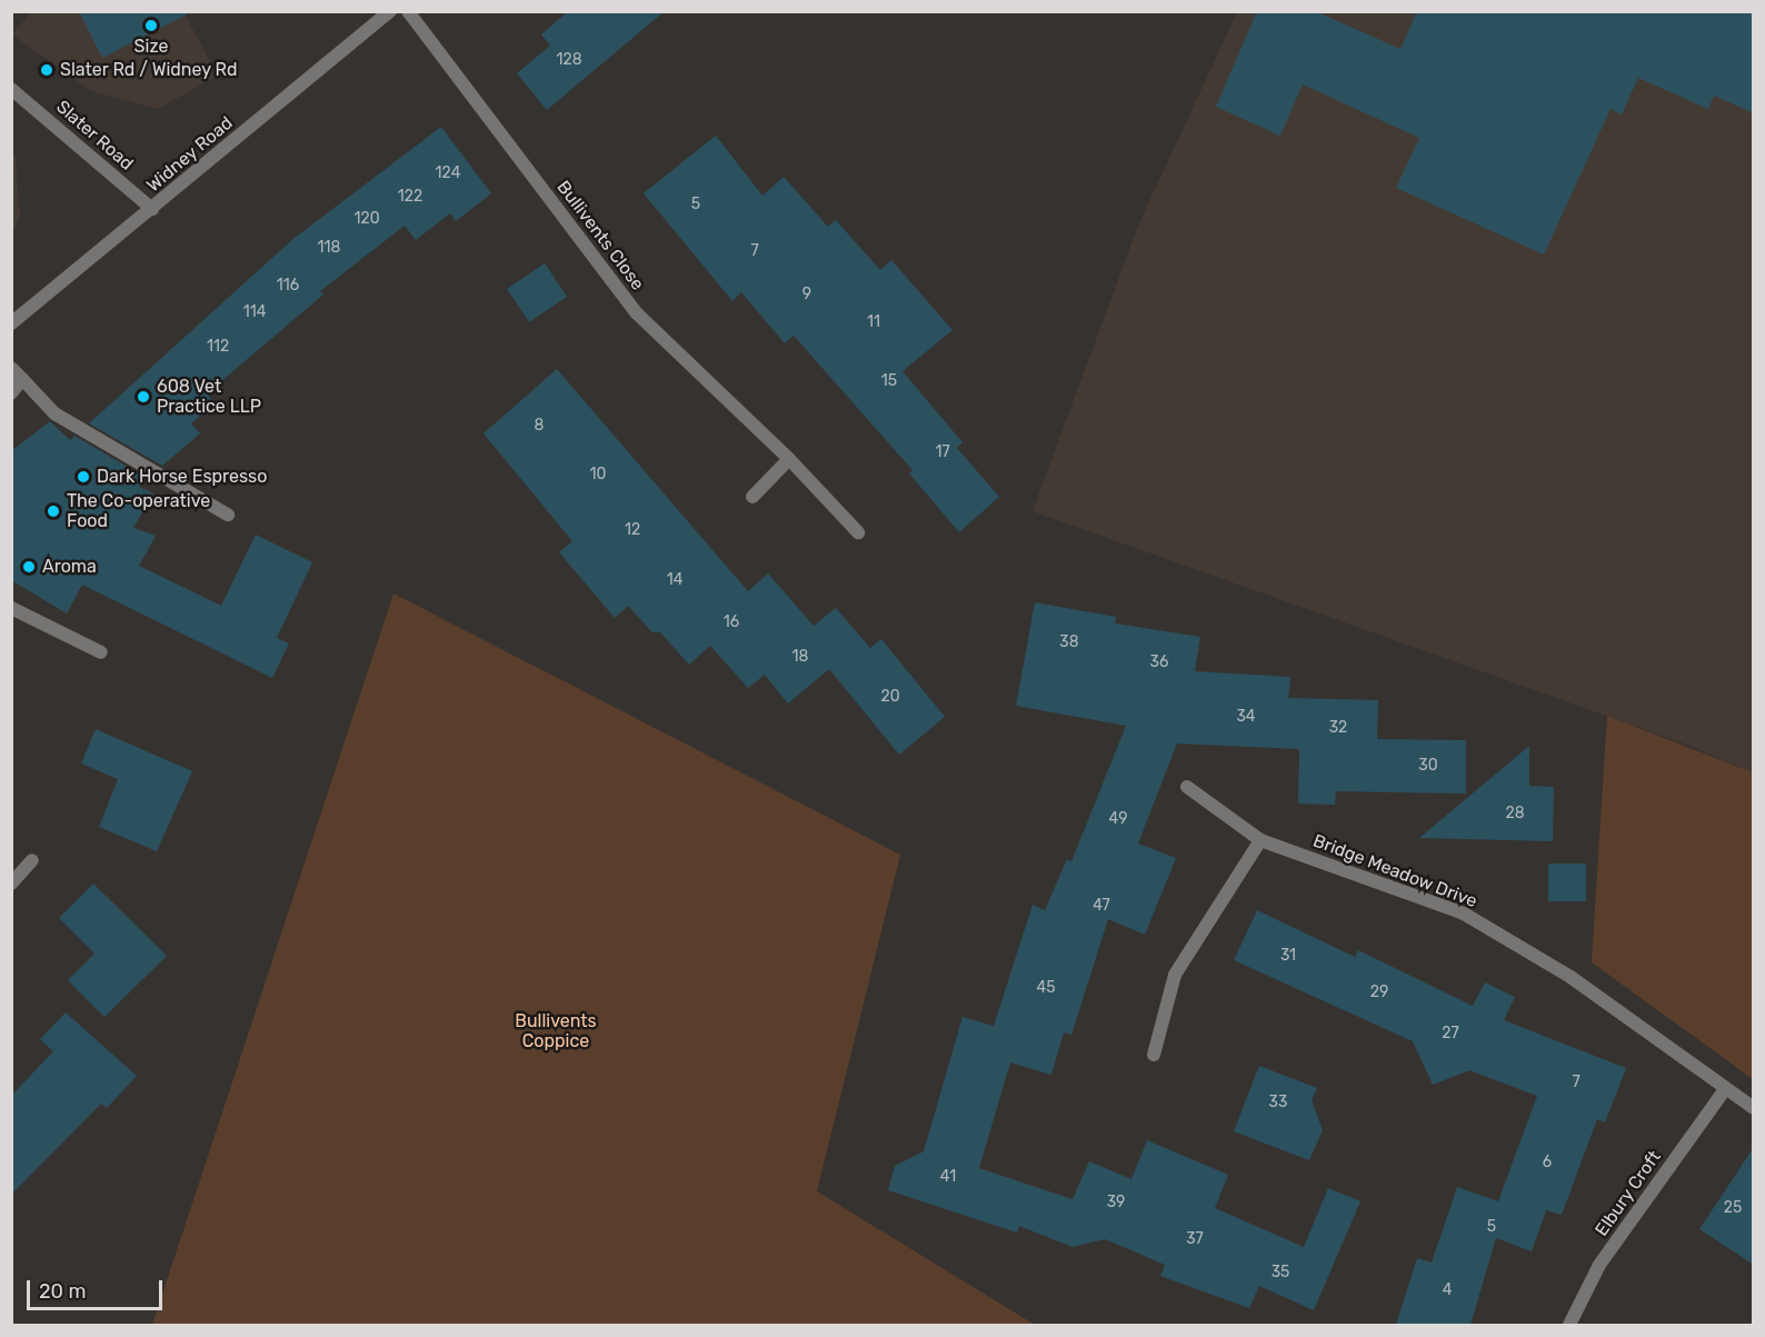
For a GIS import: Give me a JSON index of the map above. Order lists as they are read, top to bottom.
{
  "streets": {
    "street": [
      "Slater Road",
      "Widney Road",
      "Bullivents Close",
      "Bridge Meadow Drive",
      "Elbury Croft"
    ]
  },
  "crossings": [
    ["Slater Road", "Widney Road"],
    ["Bridge Meadow Drive", "Elbury Croft"]
  ],
  "parks": ["Bullivents Coppice"],
  "places": [
    "Size",
    "Slater Rd / Widney Rd",
    "608 Vet Practice LLP",
    "Dark Horse Espresso",
    "The Co-operative Food",
    "Aroma"
  ],
  "house_numbers": [
    "128",
    "124",
    "122",
    "5",
    "120",
    "118",
    "7",
    "116",
    "9",
    "114",
    "11",
    "112",
    "15",
    "8",
    "17",
    "10",
    "12",
    "14",
    "16",
    "38",
    "18",
    "36",
    "20",
    "34",
    "32",
    "30",
    "28",
    "49",
    "47",
    "31",
    "45",
    "29",
    "27",
    "7",
    "33",
    "6",
    "41",
    "39",
    "25",
    "5",
    "37",
    "35",
    "4"
  ],
  "scale_bar": "20 m"
}
